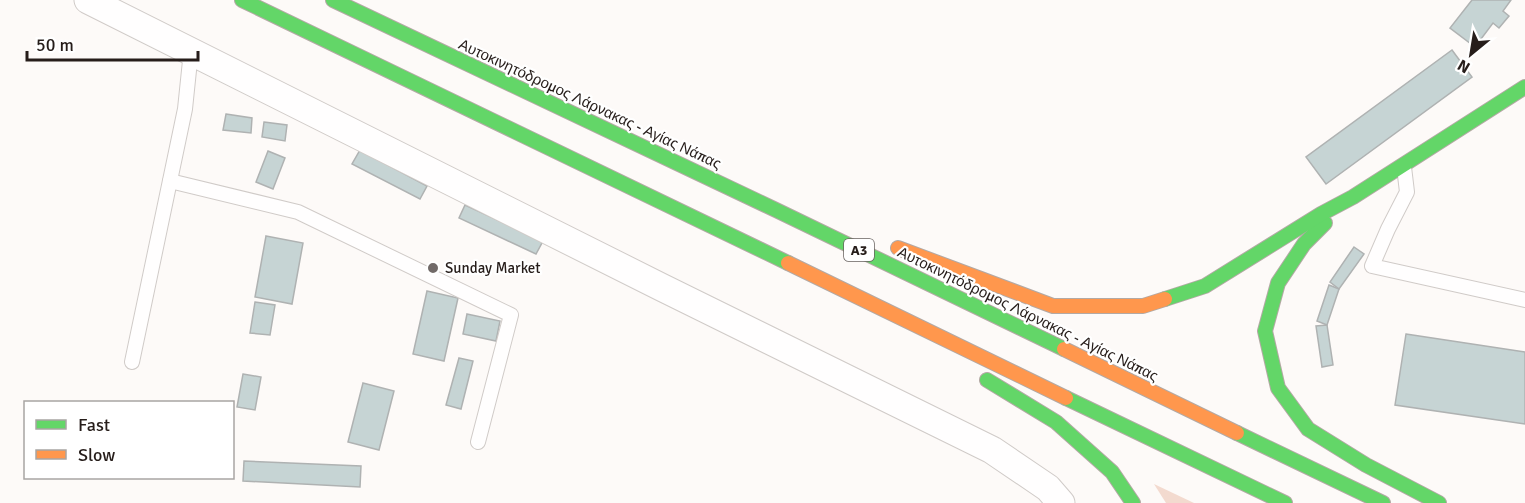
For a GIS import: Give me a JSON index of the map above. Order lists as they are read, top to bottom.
{
  "streets": {
    "highway": ["Αυτοκινητόδρομος Λάρνακας - Αγίας Νάπας", "A3"]
  },
  "places": ["Sunday Market"],
  "legend": ["Fast", "Slow"],
  "scale_bar": "50 m",
  "north": "bottom left"
}
